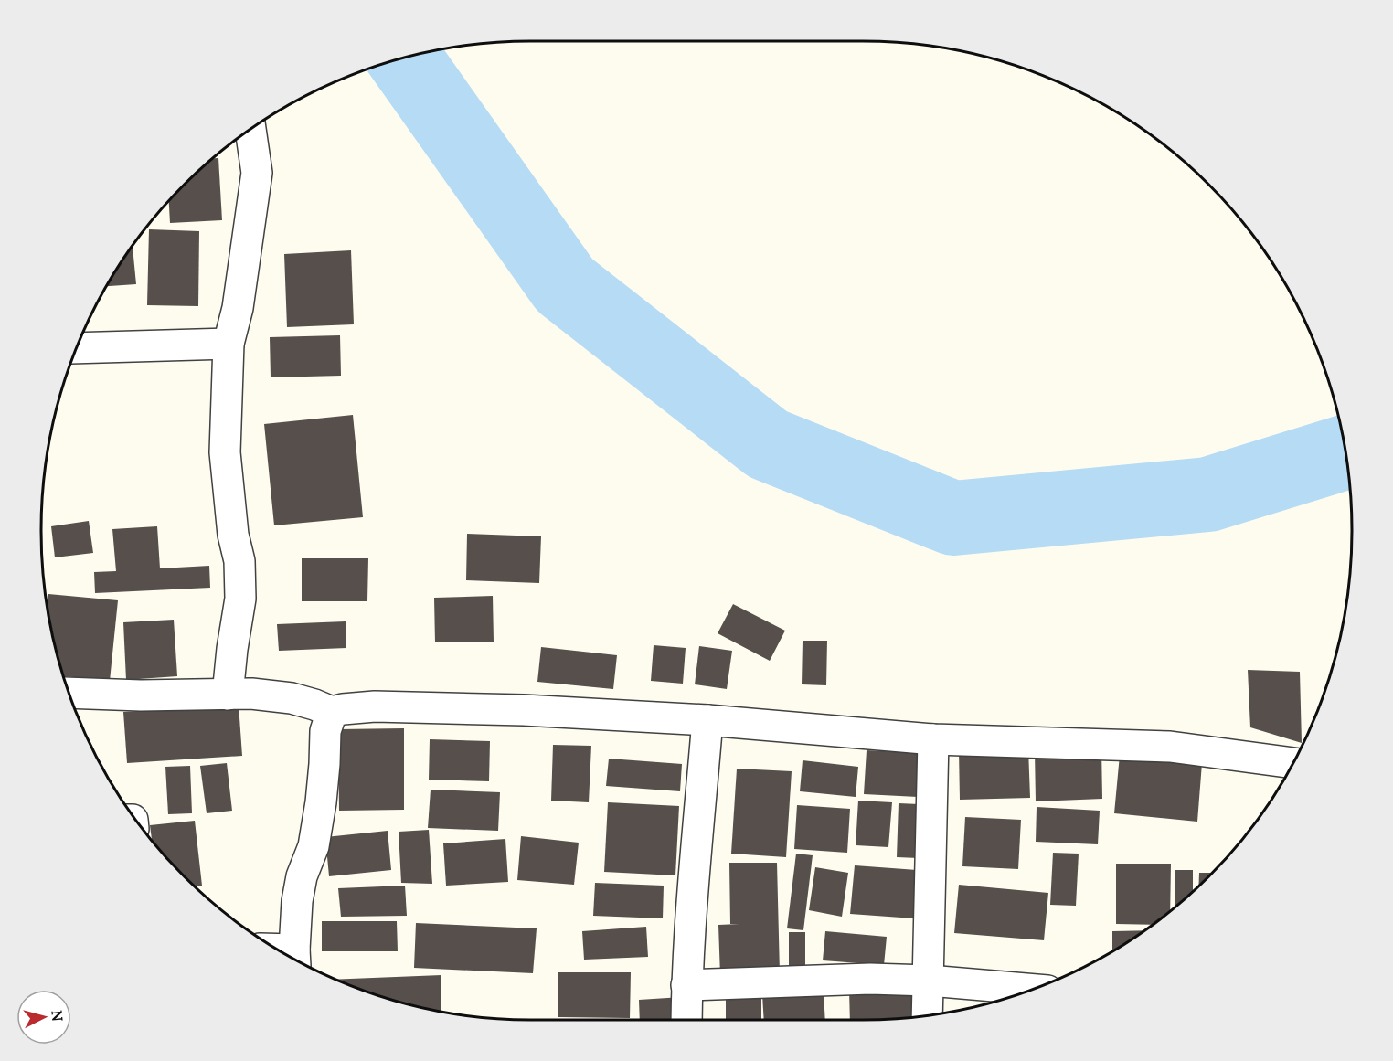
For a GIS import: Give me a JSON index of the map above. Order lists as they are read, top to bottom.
{
  "north": "right"
}
